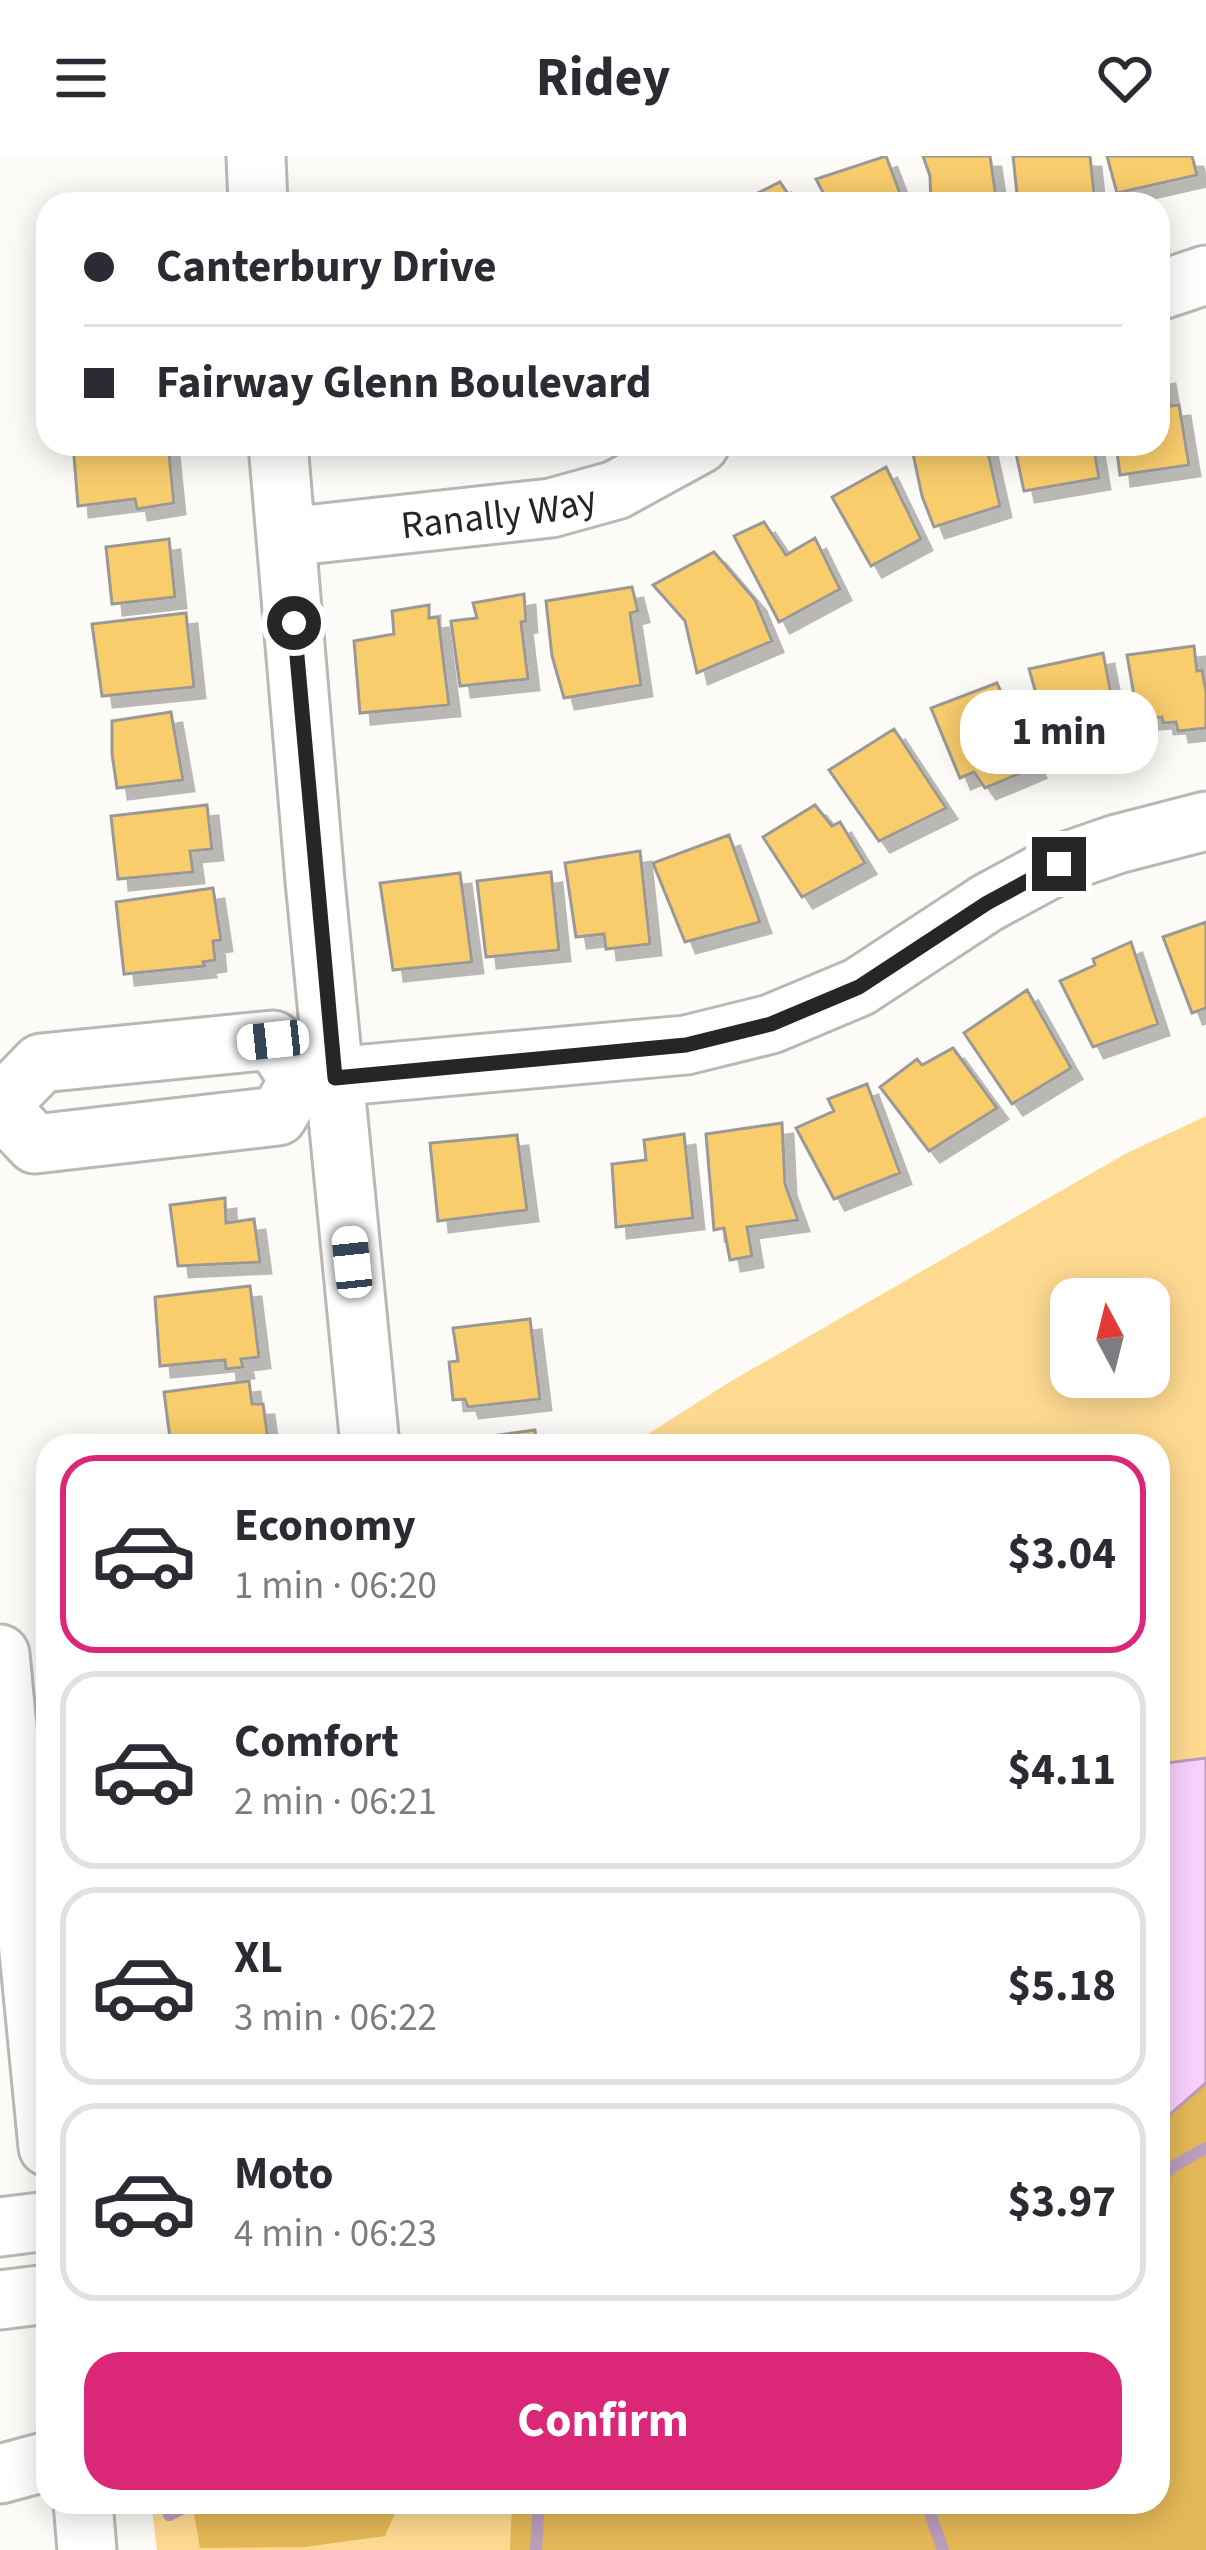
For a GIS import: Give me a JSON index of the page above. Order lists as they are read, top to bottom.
{
  "streets": {
    "street": ["Ranally Way"]
  },
  "north": "top",
  "page": {
    "header": "Ridey",
    "banner": ["Canterbury Drive", "Fairway Glenn Boulevard"],
    "bubble": "1 min",
    "list": [
      {
        "name": "Economy",
        "note": "1 min · 06:20",
        "value": "$3.04"
      },
      {
        "name": "Comfort",
        "note": "2 min · 06:21",
        "value": "$4.11"
      },
      {
        "name": "XL",
        "note": "3 min · 06:22",
        "value": "$5.18"
      },
      {
        "name": "Moto",
        "note": "4 min · 06:23",
        "value": "$3.97"
      }
    ],
    "buttons": "Confirm"
  }
}
